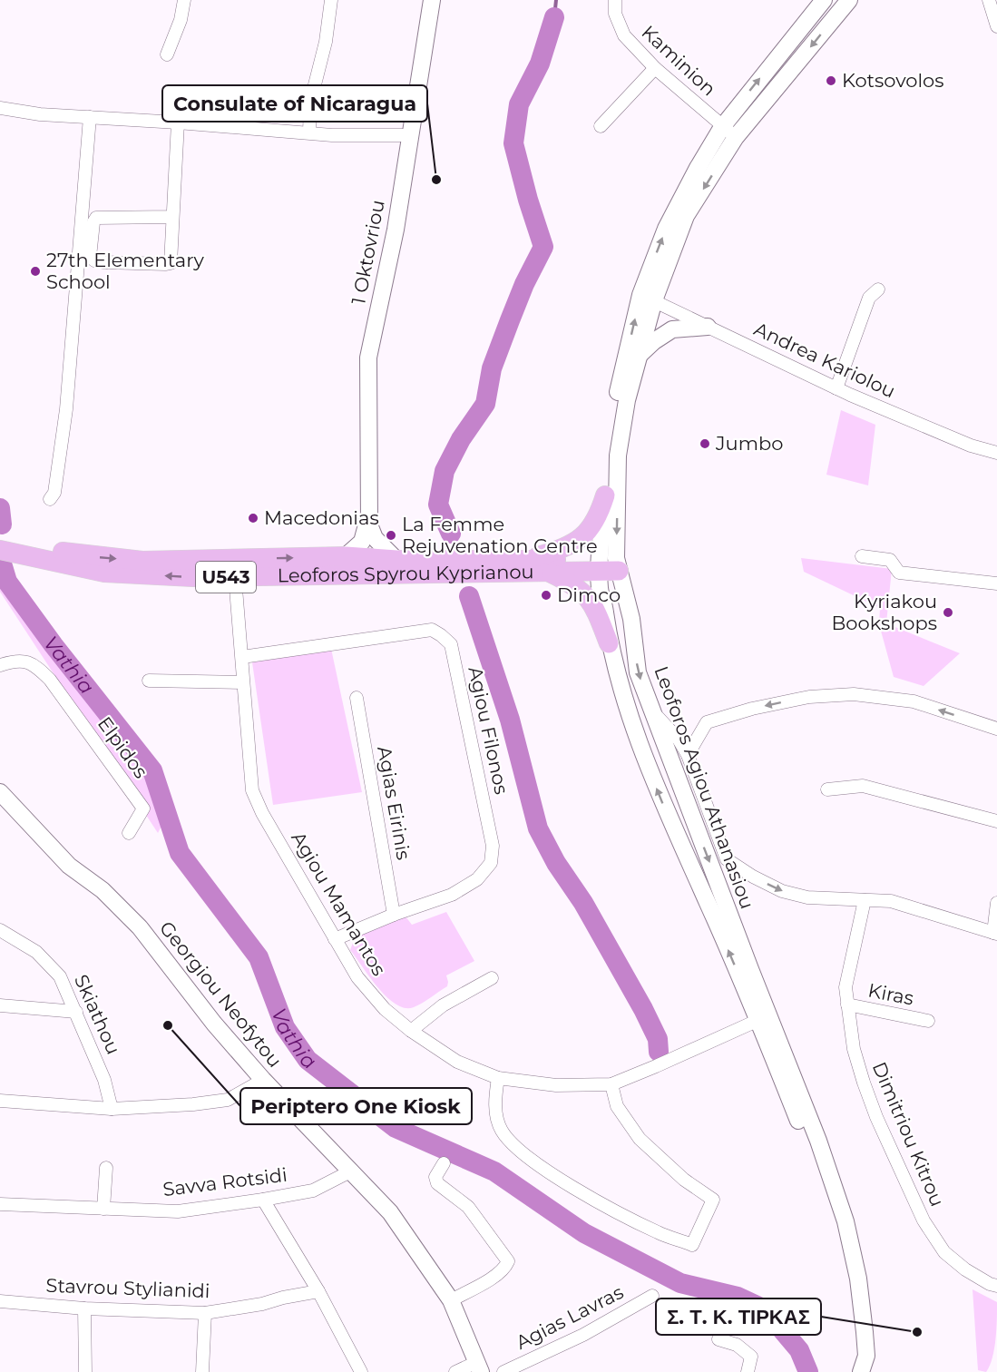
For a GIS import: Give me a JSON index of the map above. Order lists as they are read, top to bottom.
{
  "streets": {
    "main road": [
      "1 Oktovriou",
      "Leoforos Spyrou Kyprianou",
      "U543",
      "Leoforos Agiou Athanasiou",
      "Georgiou Neofytou"
    ],
    "street": [
      "Kaminion",
      "Andrea Kariolou",
      "Agiou Filonos",
      "Elpidos",
      "Agias Eirinis",
      "Agiou Mamantos",
      "Kiras",
      "Skiathou",
      "Dimitriou Kitrou",
      "Savva Rotsidi",
      "Stavrou Stylianidi",
      "Agias Lavras"
    ]
  },
  "crossings": [
    ["Kaminion", "Leoforos Agiou Athanasiou"],
    ["1 Oktovriou", "Leoforos Spyrou Kyprianou"],
    ["Andrea Kariolou", "Leoforos Agiou Athanasiou"],
    ["Leoforos Spyrou Kyprianou", "Leoforos Agiou Athanasiou"],
    ["Leoforos Spyrou Kyprianou", "Agiou Mamantos"],
    ["Agiou Filonos", "Agias Eirinis"],
    ["Agiou Filonos", "Agiou Mamantos"],
    ["Leoforos Agiou Athanasiou", "Agiou Mamantos"],
    ["Georgiou Neofytou", "Savva Rotsidi"],
    ["Kiras", "Dimitriou Kitrou"]
  ],
  "water": ["Vathia"],
  "places": [
    "Kotsovolos",
    "Consulate of Nicaragua",
    "27th Elementary School",
    "Jumbo",
    "Macedonias",
    "La Femme Rejuvenation Centre",
    "Dimco",
    "Kyriakou Bookshops",
    "Periptero One Kiosk",
    "Σ. Τ. Κ. ΤΙΡΚΑΣ"
  ]
}
